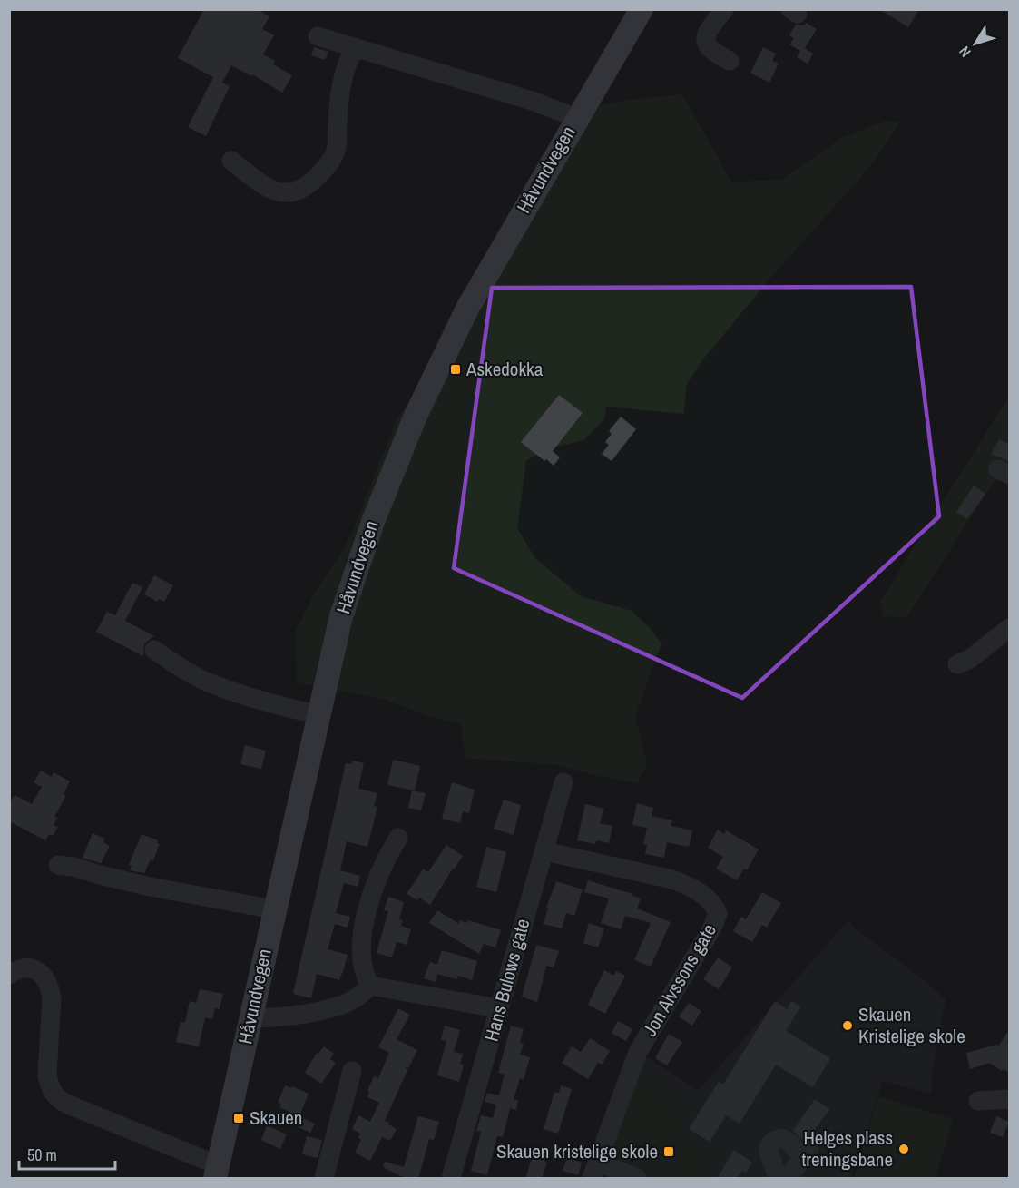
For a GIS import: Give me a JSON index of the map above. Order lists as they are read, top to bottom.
{
  "streets": {
    "main road": ["Håvundvegen"],
    "street": ["Hans Bulows gate", "Jon Alvssons gate"]
  },
  "crossings": [
    ["Hans Bulows gate", "Jon Alvssons gate"]
  ],
  "places": {
    "transit": ["Askedokka", "Skauen", "Skauen kristelige skole"],
    "other": ["Skauen Kristelige skole", "Helges plass treningsbane"]
  },
  "scale_bar": "50 m",
  "north": "bottom left"
}
